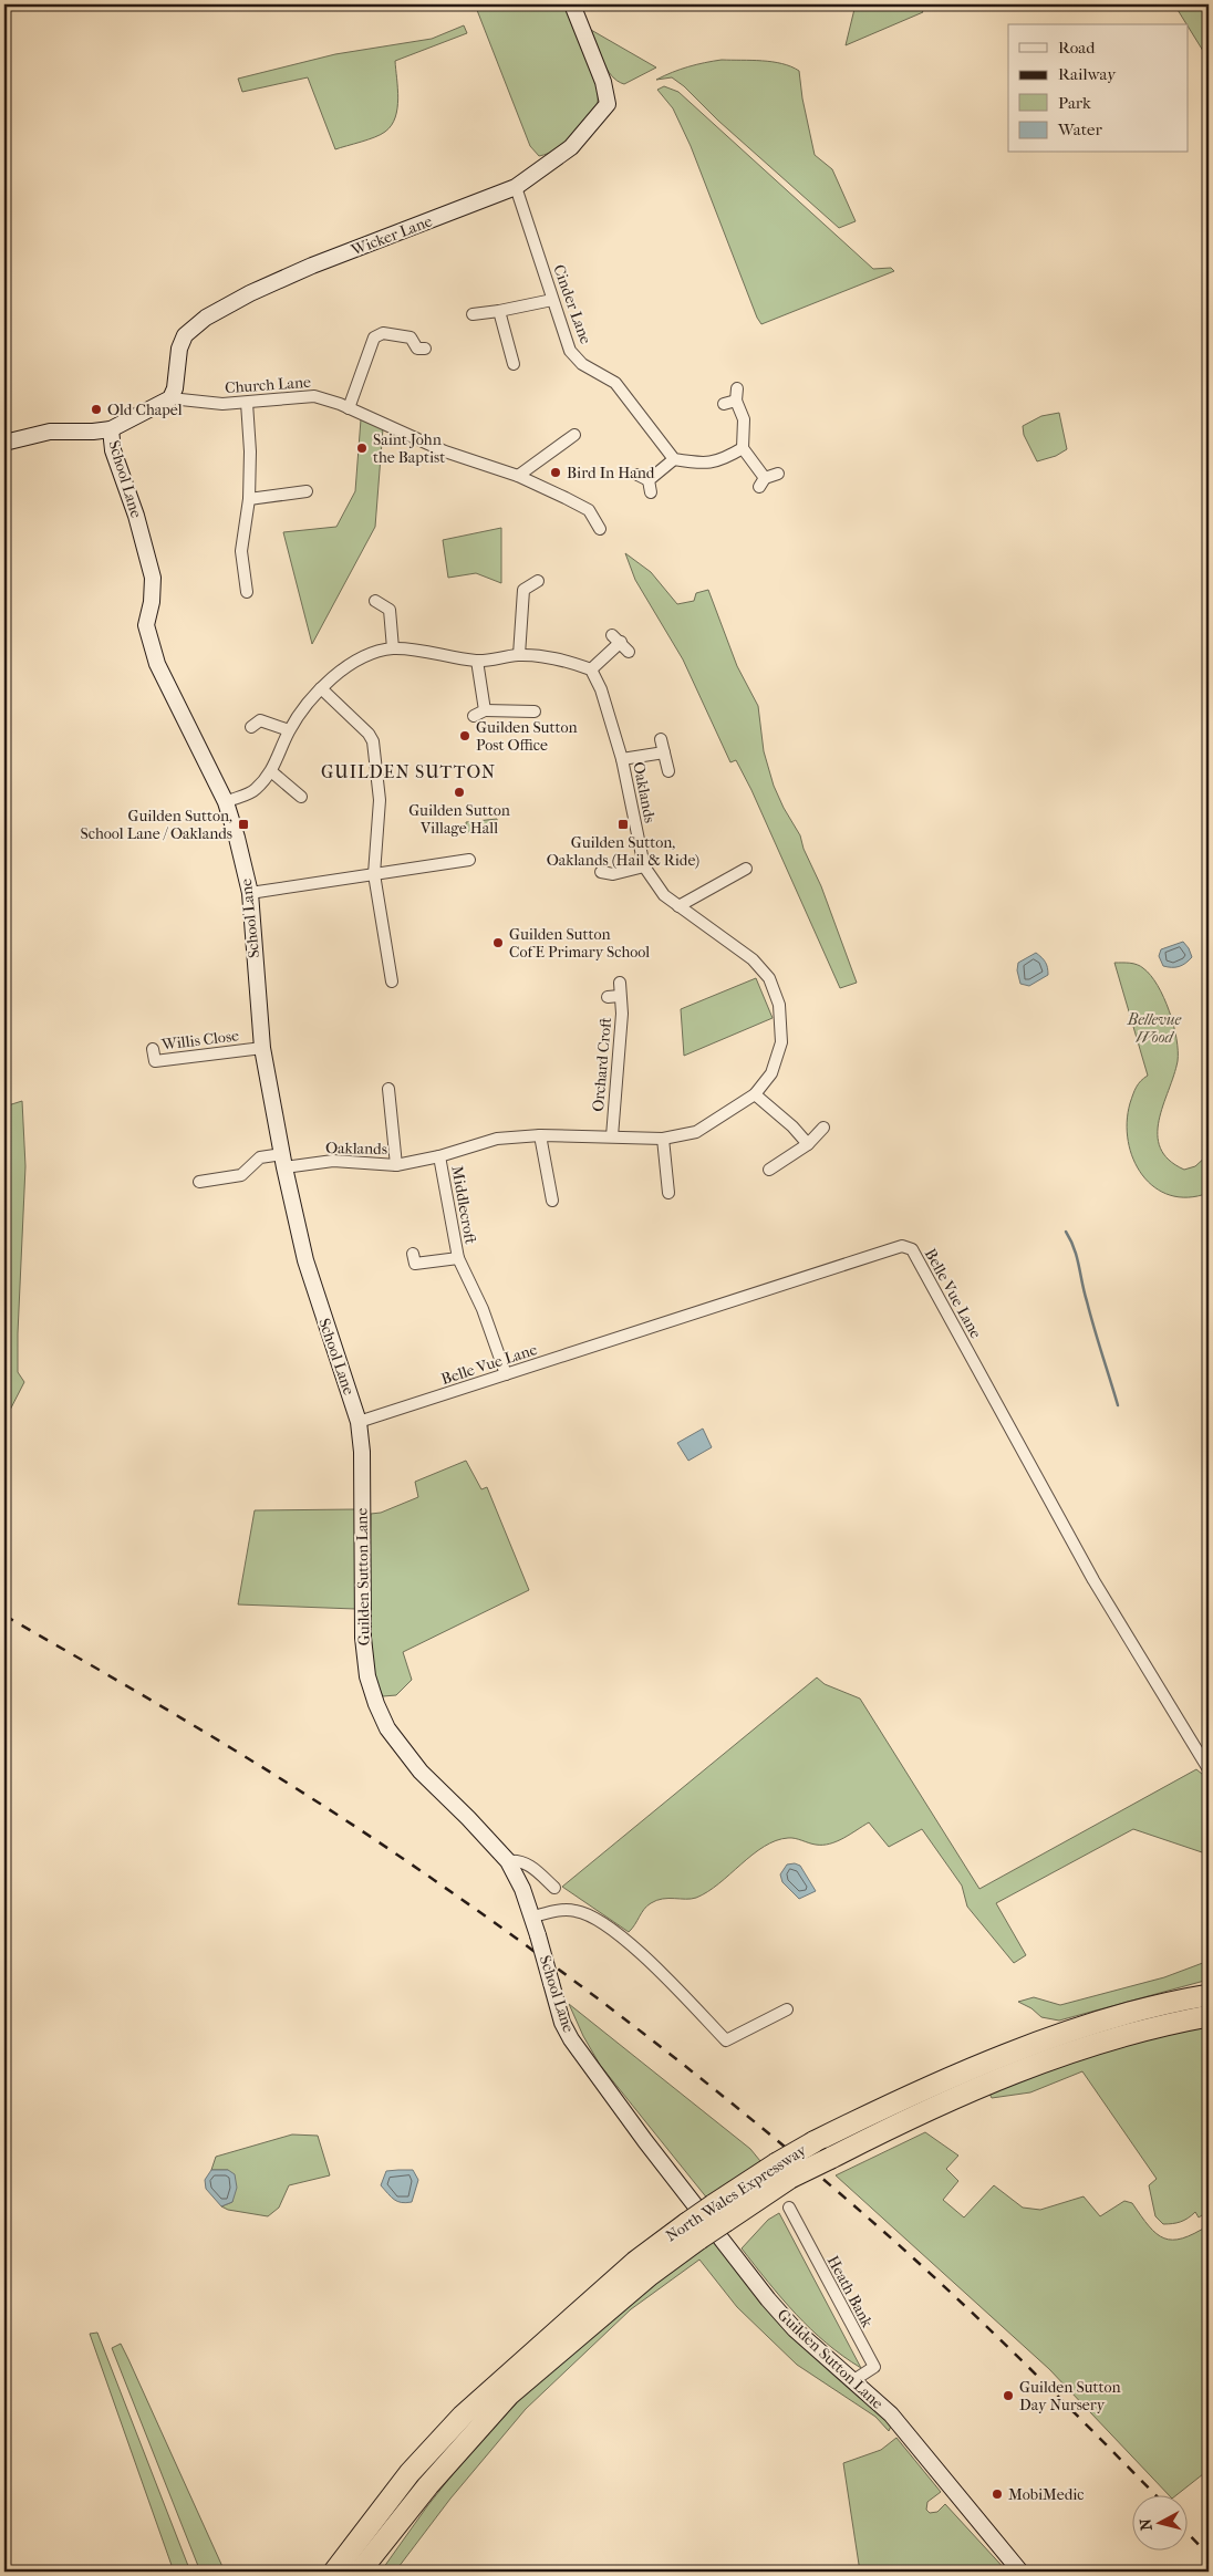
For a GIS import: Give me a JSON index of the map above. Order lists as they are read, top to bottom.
{
  "streets": {
    "highway": ["North Wales Expressway"],
    "street": [
      "Wicker Lane",
      "Cinder Lane",
      "Church Lane",
      "School Lane",
      "Oaklands",
      "Willis Close",
      "Orchard Croft",
      "Middlecroft",
      "Belle Vue Lane",
      "Guilden Sutton Lane",
      "Heath Bank"
    ]
  },
  "crossings": [
    ["Wicker Lane", "Cinder Lane"],
    ["Wicker Lane", "Church Lane"],
    ["School Lane", "Oaklands"],
    ["School Lane", "Willis Close"],
    ["School Lane", "Belle Vue Lane"],
    ["School Lane", "Guilden Sutton Lane"],
    ["Oaklands", "Orchard Croft"],
    ["Oaklands", "Middlecroft"],
    ["Middlecroft", "Belle Vue Lane"],
    ["Belle Vue Lane", "Guilden Sutton Lane"],
    ["Guilden Sutton Lane", "Heath Bank"]
  ],
  "districts": ["GUILDEN SUTTON"],
  "parks": ["Bellevue Wood"],
  "places": {
    "other": [
      "Old Chapel",
      "Saint John the Baptist",
      "Bird In Hand",
      "Guilden Sutton Post Office",
      "Guilden Sutton Village Hall",
      "Guilden Sutton CofE Primary School",
      "Guilden Sutton Day Nursery",
      "MobiMedic"
    ],
    "transit": ["Guilden Sutton, School Lane / Oaklands", "Guilden Sutton, Oaklands (Hail & Ride)"]
  },
  "legend": [
    "Road",
    "Railway",
    "Park",
    "Water"
  ],
  "north": "left"
}
